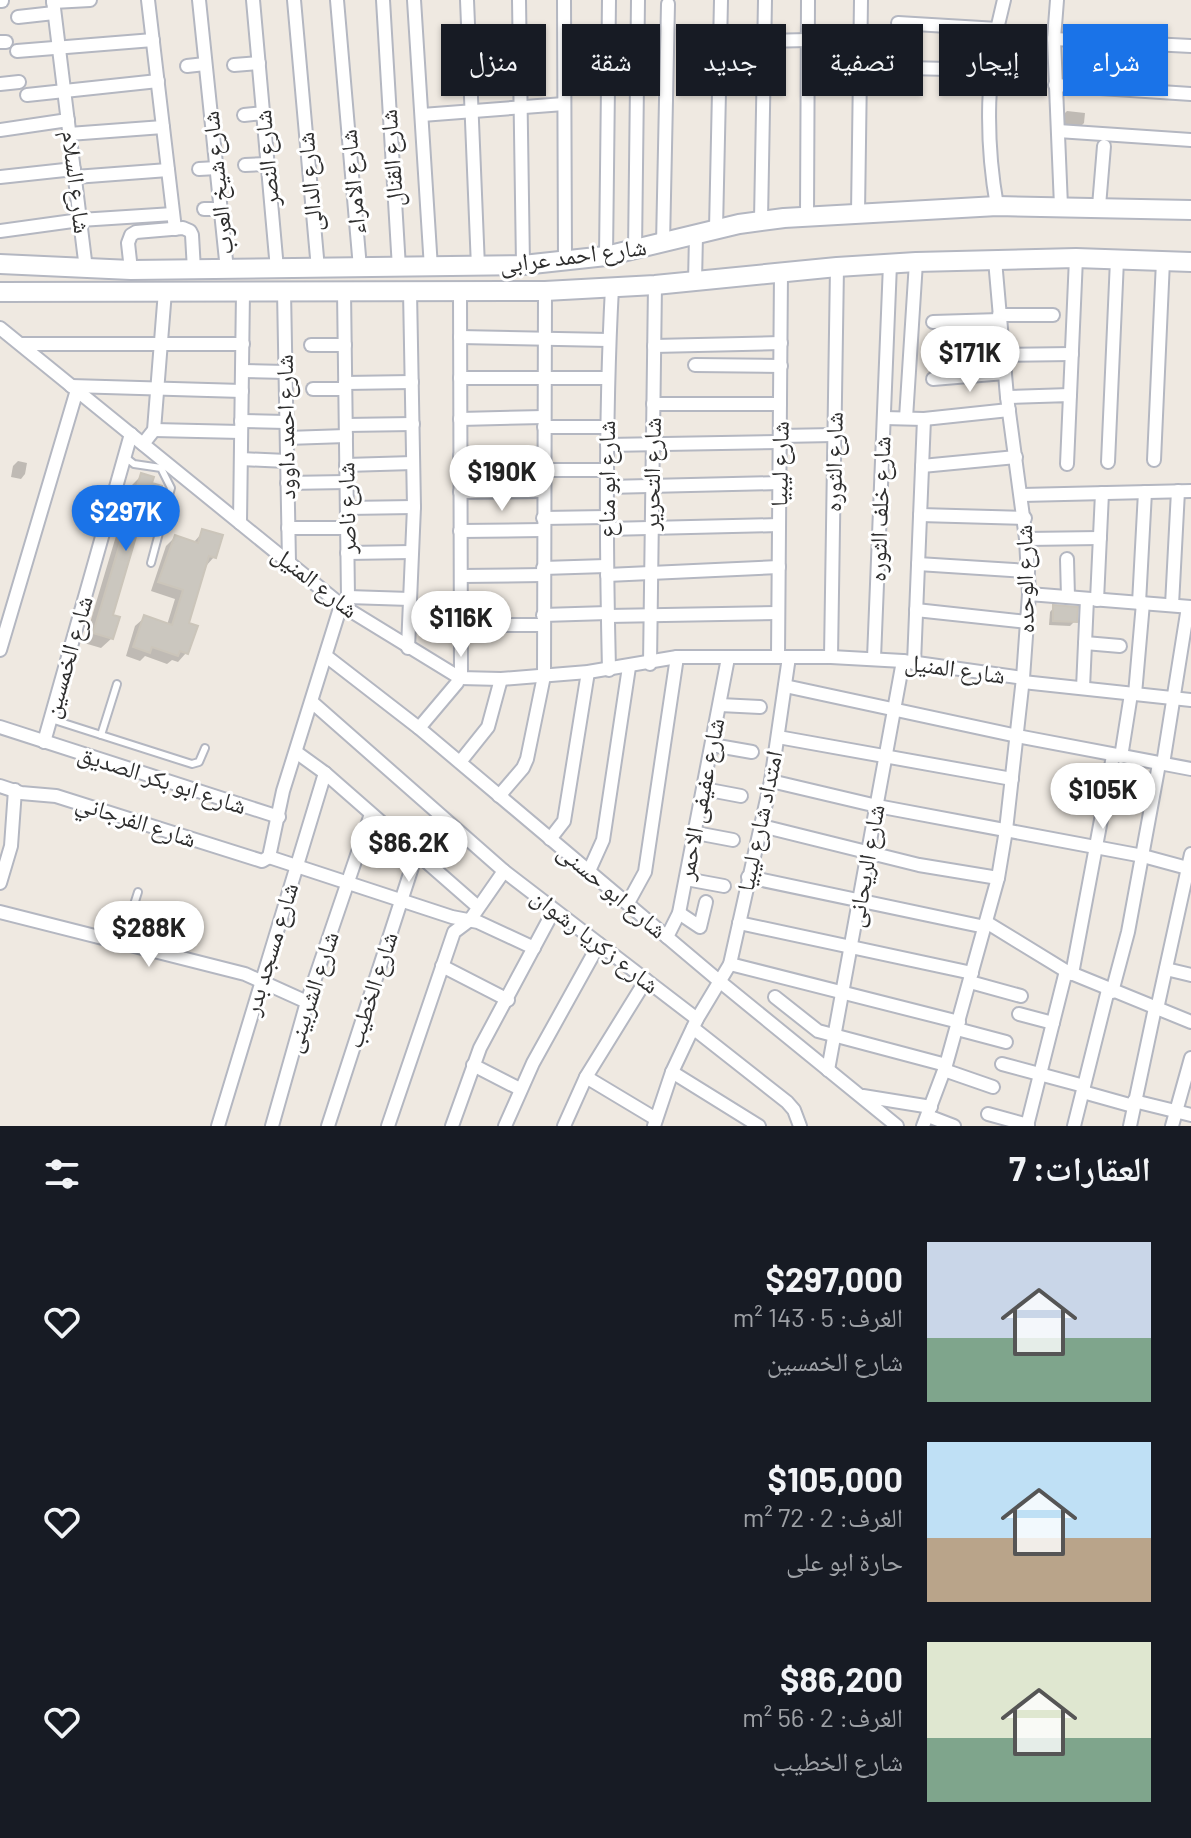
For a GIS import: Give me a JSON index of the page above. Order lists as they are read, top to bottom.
{
  "streets": {
    "street": [
      "شارع النصر",
      "شارع القنال",
      "شارع السلام",
      "شارع الدالى",
      "شارع الامراء",
      "شارع شيخ العرب",
      "شارع احمد عرابى",
      "شارع احمد داوود",
      "شارع الثوره",
      "شارع ليبيا",
      "شارع التحرير",
      "شارع ابو مناع",
      "شارع ناصر",
      "شارع خلف الثوره",
      "شارع الوحده",
      "شارع المنيل",
      "شارع الخمسين",
      "شارع ابو بكر الصديق",
      "شارع عفيفى الاحمر",
      "شارع الفرجاني",
      "امتداد شارع ليبيا",
      "شارع الريحانى",
      "شارع ابو حسنى",
      "شارع زكريا رشوان",
      "شارع مسجد بدر",
      "شارع الخطيب",
      "شارع الشربينى"
    ]
  },
  "crossings": [
    ["شارع النصر", "شارع احمد عرابى"],
    ["شارع القنال", "شارع احمد عرابى"],
    ["شارع السلام", "شارع احمد عرابى"],
    ["شارع الدالى", "شارع احمد عرابى"],
    ["شارع الامراء", "شارع احمد عرابى"],
    ["شارع شيخ العرب", "شارع احمد عرابى"],
    ["شارع احمد عرابى", "شارع احمد داوود"],
    ["شارع احمد عرابى", "شارع الثوره"],
    ["شارع احمد عرابى", "شارع ليبيا"],
    ["شارع احمد عرابى", "شارع التحرير"],
    ["شارع احمد عرابى", "شارع ابو مناع"],
    ["شارع احمد عرابى", "شارع ناصر"],
    ["شارع احمد عرابى", "شارع خلف الثوره"],
    ["شارع احمد عرابى", "شارع الوحده"],
    ["شارع احمد داوود", "شارع المنيل"],
    ["شارع الثوره", "شارع المنيل"],
    ["شارع ليبيا", "شارع المنيل"],
    ["شارع ليبيا", "امتداد شارع ليبيا"],
    ["شارع التحرير", "شارع المنيل"],
    ["شارع ابو مناع", "شارع المنيل"],
    ["شارع ناصر", "شارع المنيل"],
    ["شارع ناصر", "شارع ابو بكر الصديق"],
    ["شارع ناصر", "شارع الفرجاني"],
    ["شارع ناصر", "شارع ابو حسنى"],
    ["شارع ناصر", "شارع زكريا رشوان"],
    ["شارع خلف الثوره", "شارع المنيل"],
    ["شارع الوحده", "شارع المنيل"],
    ["شارع المنيل", "شارع الخمسين"],
    ["شارع المنيل", "شارع عفيفى الاحمر"],
    ["شارع المنيل", "امتداد شارع ليبيا"],
    ["شارع المنيل", "شارع الريحانى"],
    ["شارع الخمسين", "شارع ابو بكر الصديق"],
    ["شارع عفيفى الاحمر", "شارع ابو حسنى"],
    ["شارع الفرجاني", "شارع مسجد بدر"],
    ["شارع الفرجاني", "شارع الخطيب"],
    ["شارع الفرجاني", "شارع الشربينى"],
    ["امتداد شارع ليبيا", "شارع ابو حسنى"],
    ["شارع الريحانى", "شارع ابو حسنى"]
  ],
  "page": {
    "chip": [
      "شراء",
      "إيجار",
      "تصفية",
      "جديد",
      "شقة",
      "منزل"
    ],
    "price": [
      "$171K",
      "$190K",
      "$297K",
      "$116K",
      "$105K",
      "$86.2K",
      "$288K"
    ],
    "heading": "العقارات: 7",
    "list": [
      {
        "name": "$297,000",
        "note": "الغرف: 5 · 143 m² · شارع الخمسين"
      },
      {
        "name": "$105,000",
        "note": "الغرف: 2 · 72 m² · حارة ابو على"
      },
      {
        "name": "$86,200",
        "note": "الغرف: 2 · 56 m² · شارع الخطيب"
      }
    ]
  }
}
